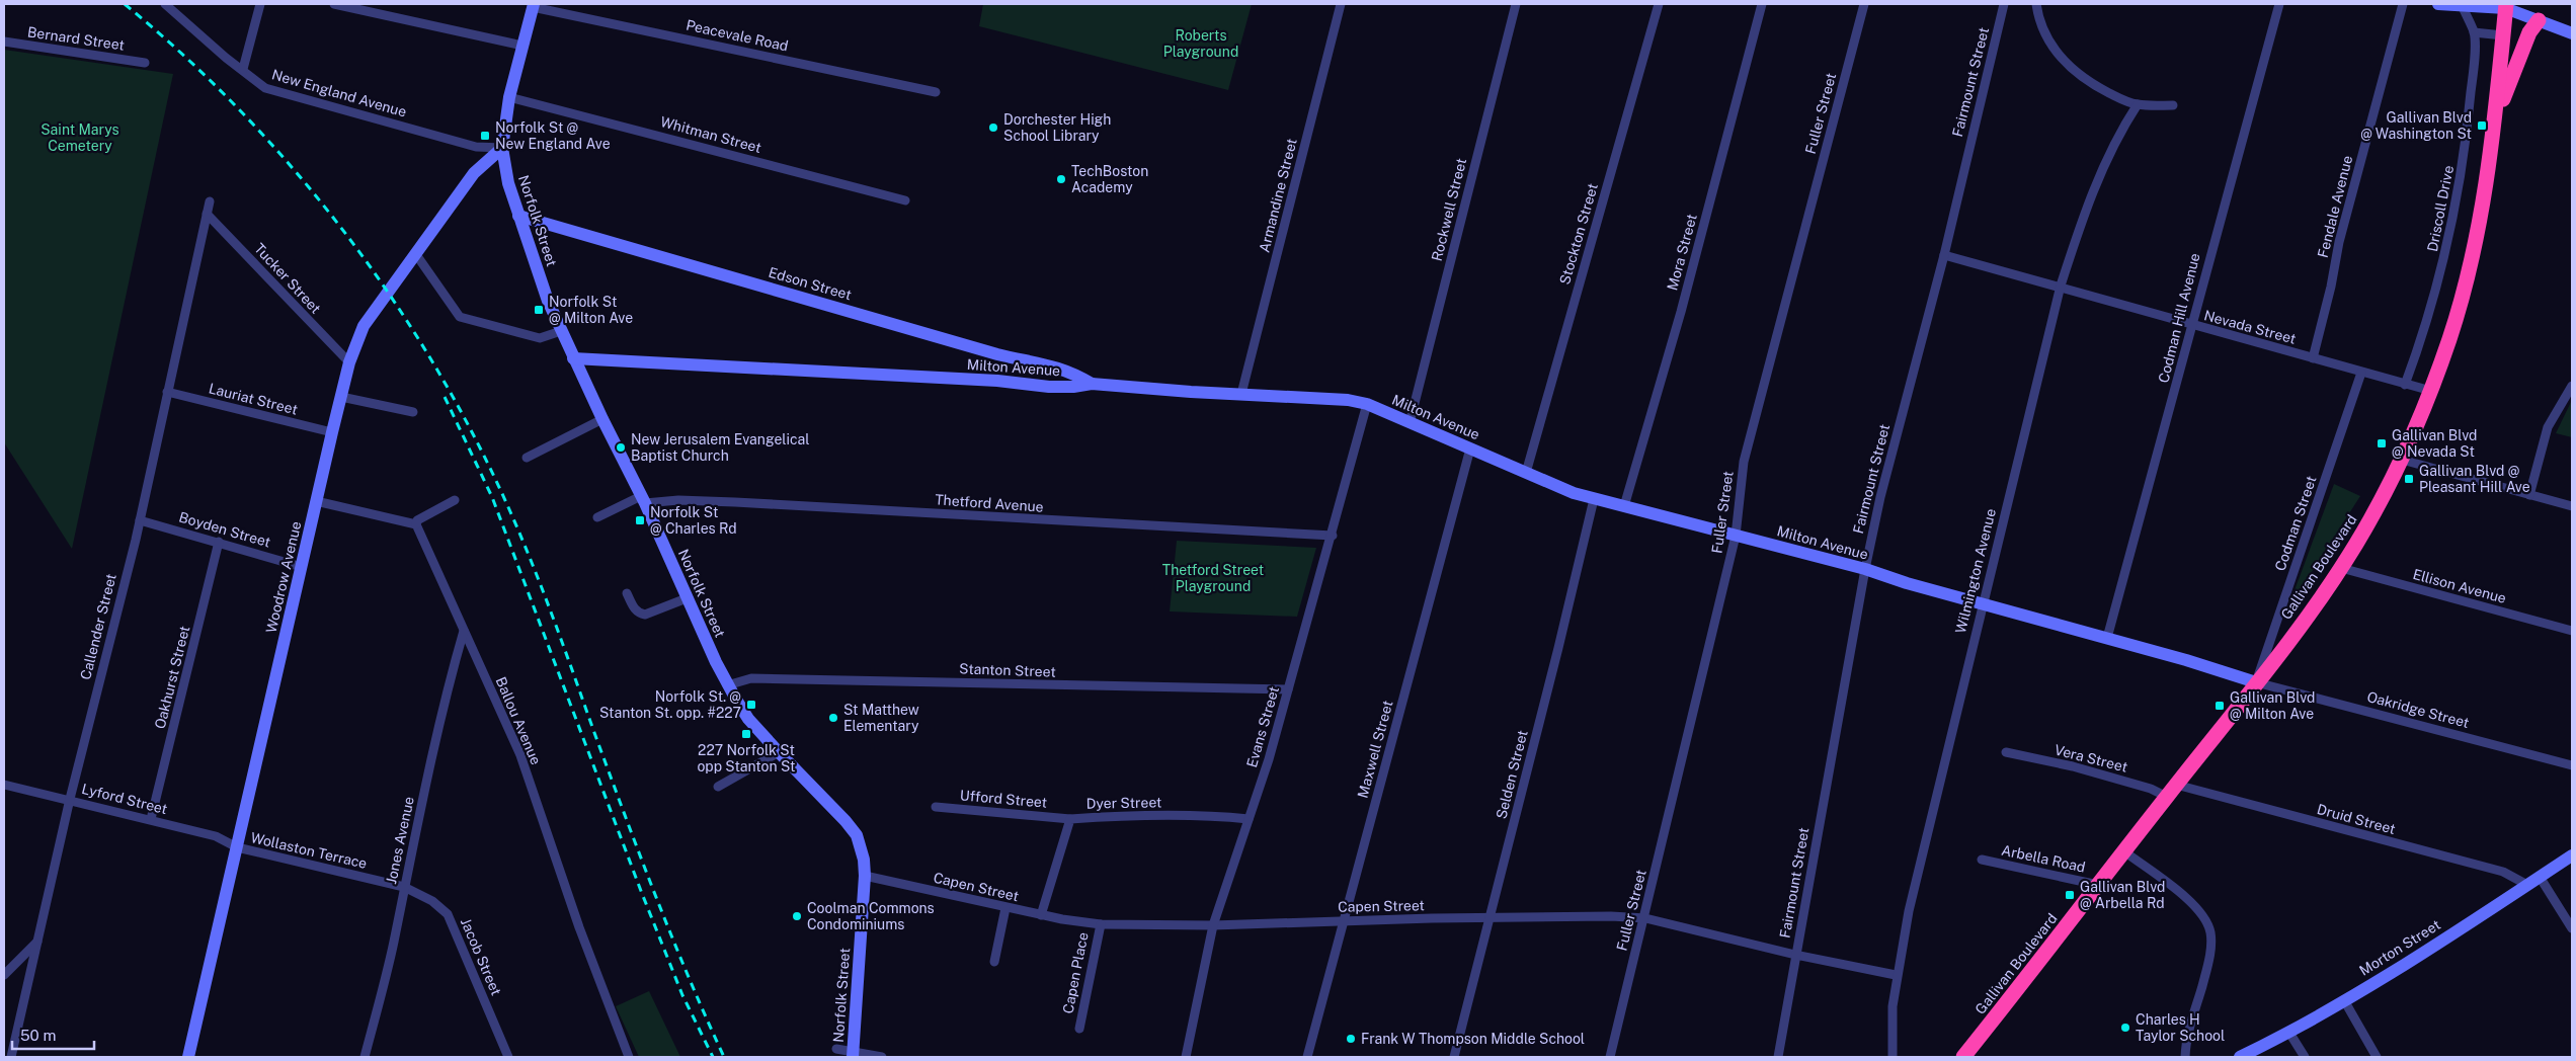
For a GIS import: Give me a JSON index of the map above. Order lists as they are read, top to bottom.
{
  "streets": {
    "highway": ["Gallivan Boulevard"],
    "street": [
      "Peacevale Road",
      "Bernard Street",
      "Fairmount Street",
      "New England Avenue",
      "Fuller Street",
      "Whitman Street",
      "Armandine Street",
      "Fendale Avenue",
      "Driscoll Drive",
      "Rockwell Street",
      "Norfolk Street",
      "Stockton Street",
      "Mora Street",
      "Tucker Street",
      "Edson Street",
      "Codman Hill Avenue",
      "Nevada Street",
      "Milton Avenue",
      "Lauriat Street",
      "Thetford Avenue",
      "Codman Street",
      "Boyden Street",
      "Wilmington Avenue",
      "Woodrow Avenue",
      "Ellison Avenue",
      "Callender Street",
      "Stanton Street",
      "Oakhurst Street",
      "Oakridge Street",
      "Ballou Avenue",
      "Evans Street",
      "Maxwell Street",
      "Vera Street",
      "Selden Street",
      "Lyford Street",
      "Ufford Street",
      "Dyer Street",
      "Druid Street",
      "Jones Avenue",
      "Wollaston Terrace",
      "Arbella Road",
      "Capen Street",
      "Morton Street",
      "Jacob Street",
      "Capen Place"
    ]
  },
  "crossings": [
    ["Peacevale Road", "Norfolk Street"],
    ["Fairmount Street", "Nevada Street"],
    ["Fairmount Street", "Milton Avenue"],
    ["Fairmount Street", "Capen Street"],
    ["New England Avenue", "Norfolk Street"],
    ["New England Avenue", "Woodrow Avenue"],
    ["Fuller Street", "Milton Avenue"],
    ["Fuller Street", "Capen Street"],
    ["Whitman Street", "Norfolk Street"],
    ["Armandine Street", "Milton Avenue"],
    ["Fendale Avenue", "Nevada Street"],
    ["Driscoll Drive", "Nevada Street"],
    ["Rockwell Street", "Milton Avenue"],
    ["Norfolk Street", "Edson Street"],
    ["Norfolk Street", "Milton Avenue"],
    ["Norfolk Street", "Thetford Avenue"],
    ["Norfolk Street", "Woodrow Avenue"],
    ["Norfolk Street", "Stanton Street"],
    ["Norfolk Street", "Capen Street"],
    ["Stockton Street", "Milton Avenue"],
    ["Mora Street", "Milton Avenue"],
    ["Tucker Street", "Woodrow Avenue"],
    ["Tucker Street", "Callender Street"],
    ["Edson Street", "Milton Avenue"],
    ["Codman Hill Avenue", "Nevada Street"],
    ["Codman Hill Avenue", "Milton Avenue"],
    ["Nevada Street", "Codman Street"],
    ["Nevada Street", "Gallivan Boulevard"],
    ["Nevada Street", "Wilmington Avenue"],
    ["Milton Avenue", "Codman Street"],
    ["Milton Avenue", "Gallivan Boulevard"],
    ["Milton Avenue", "Wilmington Avenue"],
    ["Milton Avenue", "Oakridge Street"],
    ["Milton Avenue", "Evans Street"],
    ["Milton Avenue", "Maxwell Street"],
    ["Milton Avenue", "Selden Street"],
    ["Lauriat Street", "Woodrow Avenue"],
    ["Lauriat Street", "Callender Street"],
    ["Thetford Avenue", "Evans Street"],
    ["Codman Street", "Gallivan Boulevard"],
    ["Codman Street", "Oakridge Street"],
    ["Boyden Street", "Woodrow Avenue"],
    ["Boyden Street", "Callender Street"],
    ["Boyden Street", "Oakhurst Street"],
    ["Gallivan Boulevard", "Ellison Avenue"],
    ["Gallivan Boulevard", "Oakridge Street"],
    ["Gallivan Boulevard", "Vera Street"],
    ["Gallivan Boulevard", "Druid Street"],
    ["Gallivan Boulevard", "Arbella Road"],
    ["Wilmington Avenue", "Capen Street"],
    ["Woodrow Avenue", "Lyford Street"],
    ["Woodrow Avenue", "Wollaston Terrace"],
    ["Callender Street", "Lyford Street"],
    ["Stanton Street", "Evans Street"],
    ["Oakhurst Street", "Lyford Street"],
    ["Ballou Avenue", "Jones Avenue"],
    ["Evans Street", "Dyer Street"],
    ["Evans Street", "Capen Street"],
    ["Maxwell Street", "Capen Street"],
    ["Vera Street", "Druid Street"],
    ["Selden Street", "Capen Street"],
    ["Lyford Street", "Wollaston Terrace"],
    ["Ufford Street", "Dyer Street"],
    ["Dyer Street", "Capen Street"],
    ["Druid Street", "Morton Street"],
    ["Jones Avenue", "Wollaston Terrace"],
    ["Jones Avenue", "Jacob Street"],
    ["Wollaston Terrace", "Jacob Street"],
    ["Capen Street", "Capen Place"]
  ],
  "parks": ["Roberts Playground", "Saint Marys Cemetery", "Thetford Street Playground"],
  "places": {
    "transit": [
      "Gallivan Blvd @ Washington St",
      "Norfolk St @ New England Ave",
      "Norfolk St @ Milton Ave",
      "Gallivan Blvd @ Nevada St",
      "Gallivan Blvd @ Pleasant Hill Ave",
      "Norfolk St @ Charles Rd",
      "Norfolk St. @ Stanton St. opp. #227",
      "Gallivan Blvd @ Milton Ave",
      "227 Norfolk St opp Stanton St",
      "Gallivan Blvd @ Arbella Rd"
    ],
    "other": [
      "Dorchester High School Library",
      "TechBoston Academy",
      "New Jerusalem Evangelical Baptist Church",
      "St Matthew Elementary",
      "Coolman Commons Condominiums",
      "Charles H Taylor School",
      "Frank W Thompson Middle School"
    ]
  },
  "scale_bar": "50 m"
}
